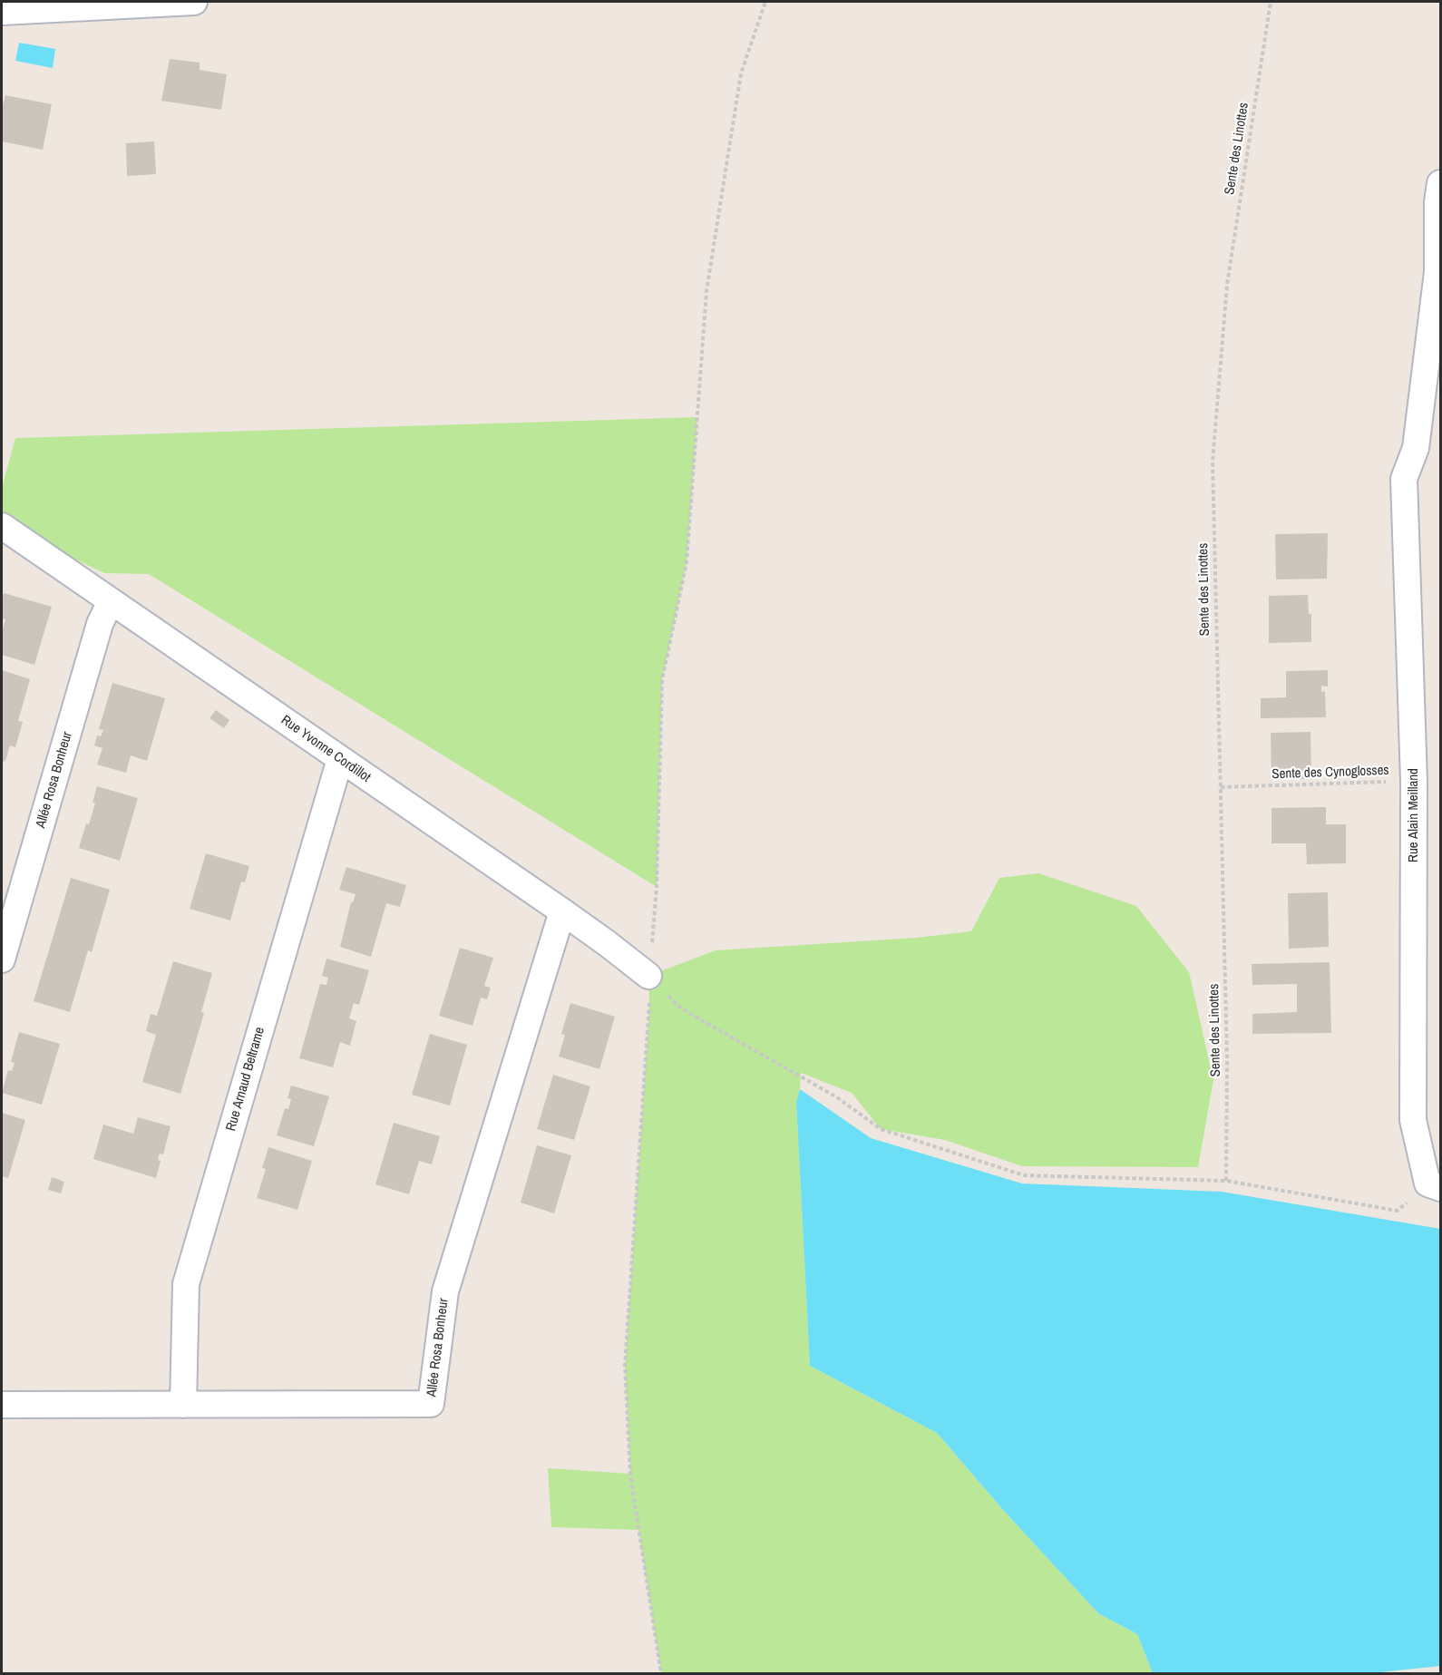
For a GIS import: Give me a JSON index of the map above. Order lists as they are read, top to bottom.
{
  "streets": {
    "street": [
      "Rue Yvonne Cordillot",
      "Allée Rosa Bonheur",
      "Rue Alain Meilland",
      "Rue Arnaud Beltrame"
    ],
    "path": ["Sente des Linottes", "Sente des Cynoglosses"]
  },
  "crossings": [
    ["Sente des Linottes", "Sente des Cynoglosses"],
    ["Rue Yvonne Cordillot", "Allée Rosa Bonheur"],
    ["Rue Yvonne Cordillot", "Rue Arnaud Beltrame"],
    ["Sente des Cynoglosses", "Rue Alain Meilland"],
    ["Allée Rosa Bonheur", "Rue Arnaud Beltrame"]
  ]
}
